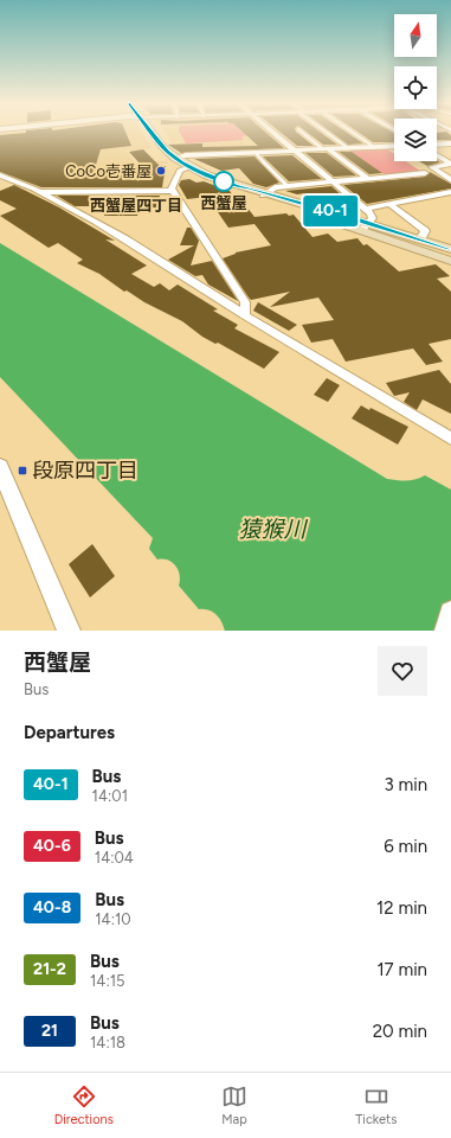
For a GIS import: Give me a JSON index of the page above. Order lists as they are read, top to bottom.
{
  "districts": ["西蟹屋四丁目"],
  "water": ["猿猴川"],
  "places": {
    "other": ["CoCo壱番屋", "西蟹屋"],
    "transit": ["段原四丁目"]
  },
  "lines": ["bus line 40-1"],
  "north": "top",
  "page": {
    "on_map": "40-1",
    "heading": [
      ["西蟹屋", "Bus"],
      "Departures"
    ],
    "list": [
      {
        "mark": "40-1",
        "name": "Bus",
        "note": "14:01",
        "value": "3 min"
      },
      {
        "mark": "40-6",
        "name": "Bus",
        "note": "14:04",
        "value": "6 min"
      },
      {
        "mark": "40-8",
        "name": "Bus",
        "note": "14:10",
        "value": "12 min"
      },
      {
        "mark": "21-2",
        "name": "Bus",
        "note": "14:15",
        "value": "17 min"
      },
      {
        "mark": "21",
        "name": "Bus",
        "note": "14:18",
        "value": "20 min"
      }
    ],
    "tabs": ["Directions", "Map", "Tickets"]
  }
}
